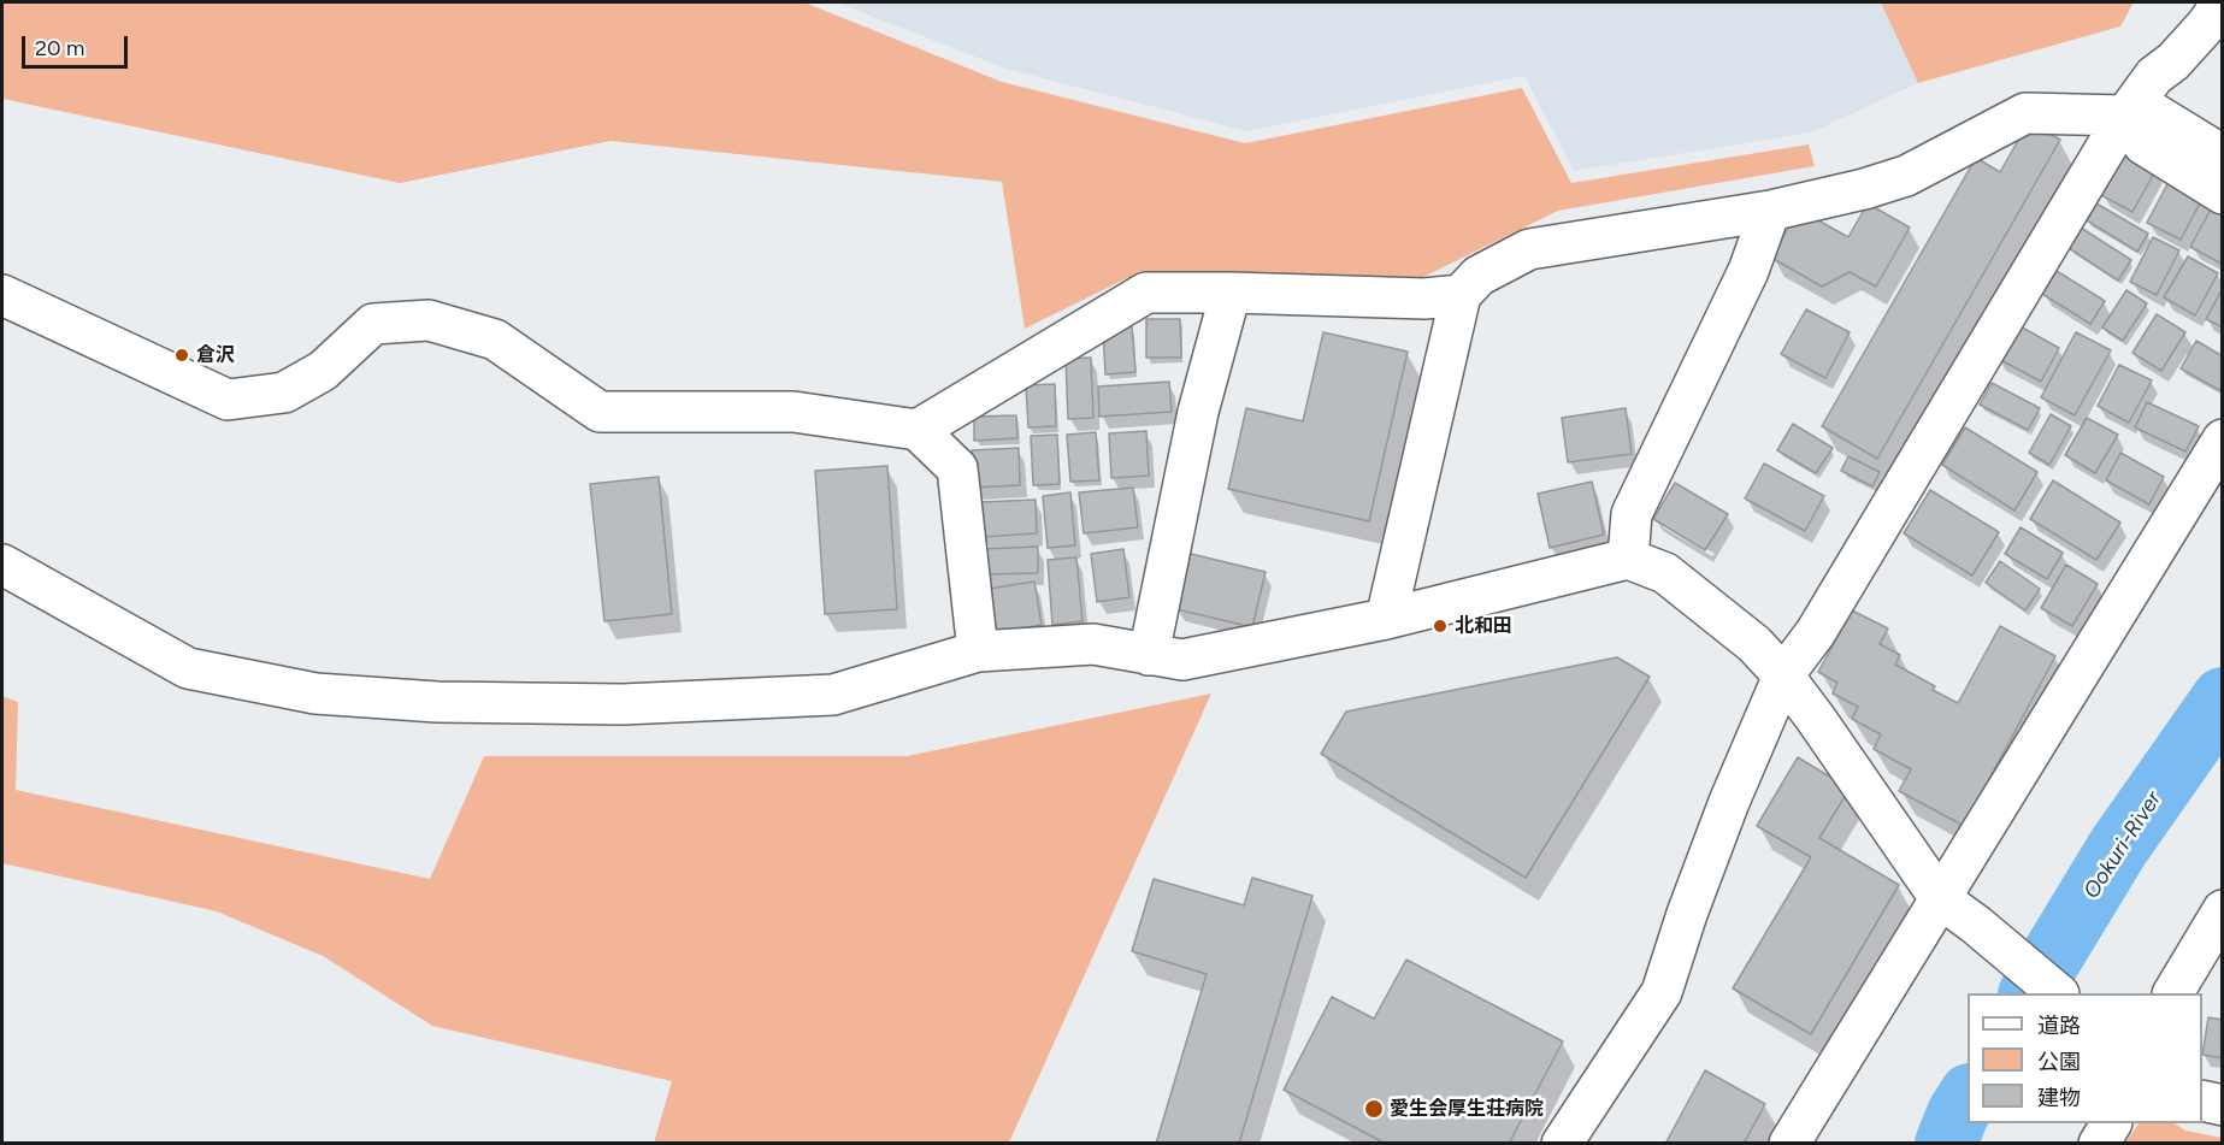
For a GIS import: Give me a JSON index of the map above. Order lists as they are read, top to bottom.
{
  "water": ["Ookuri-River"],
  "places": ["倉沢", "北和田", "愛生会厚生荘病院"],
  "legend": ["道路", "公園", "建物"],
  "scale_bar": "20 m"
}
